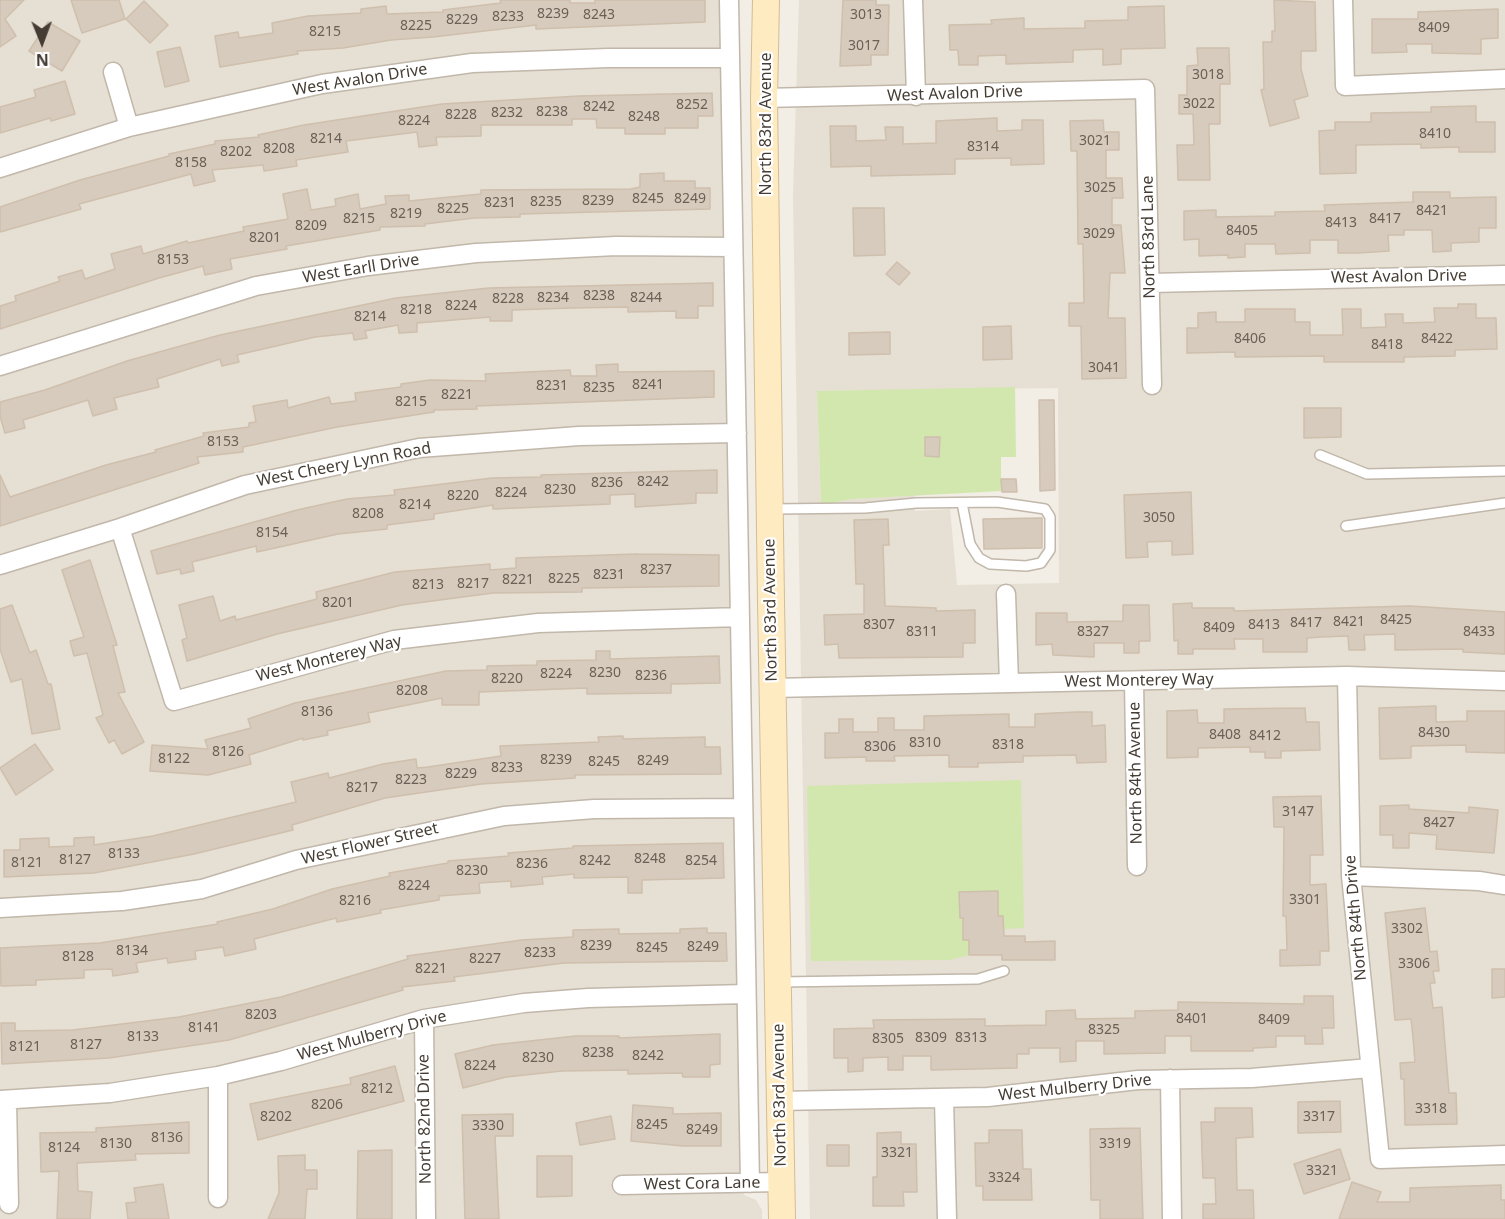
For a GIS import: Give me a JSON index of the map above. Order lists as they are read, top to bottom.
{
  "streets": {
    "main road": ["North 83rd Avenue"],
    "street": [
      "West Avalon Drive",
      "North 83rd Lane",
      "West Earll Drive",
      "West Cheery Lynn Road",
      "West Monterey Way",
      "North 84th Avenue",
      "West Flower Street",
      "North 84th Drive",
      "West Mulberry Drive",
      "North 82nd Drive",
      "West Cora Lane"
    ]
  },
  "crossings": [
    ["West Avalon Drive", "North 83rd Avenue"],
    ["West Avalon Drive", "North 83rd Lane"],
    ["North 83rd Avenue", "West Earll Drive"],
    ["North 83rd Avenue", "West Cheery Lynn Road"],
    ["North 83rd Avenue", "West Monterey Way"],
    ["North 83rd Avenue", "West Flower Street"],
    ["North 83rd Avenue", "West Mulberry Drive"],
    ["North 83rd Avenue", "West Cora Lane"],
    ["West Cheery Lynn Road", "West Monterey Way"],
    ["West Monterey Way", "North 84th Avenue"],
    ["West Monterey Way", "North 84th Drive"],
    ["North 84th Drive", "West Mulberry Drive"],
    ["West Mulberry Drive", "North 82nd Drive"]
  ],
  "house_numbers": [
    "8239",
    "8243",
    "3013",
    "8233",
    "8229",
    "8225",
    "8409",
    "8215",
    "3017",
    "3018",
    "3022",
    "8252",
    "8242",
    "8238",
    "8232",
    "8228",
    "8248",
    "8224",
    "8410",
    "8214",
    "3021",
    "8314",
    "8208",
    "8202",
    "8158",
    "3025",
    "8245",
    "8249",
    "8239",
    "8235",
    "8231",
    "8225",
    "8421",
    "8219",
    "8215",
    "8417",
    "8413",
    "8209",
    "8405",
    "3029",
    "8201",
    "8153",
    "8238",
    "8234",
    "8244",
    "8228",
    "8224",
    "8218",
    "8214",
    "8406",
    "8422",
    "8418",
    "3041",
    "8241",
    "8231",
    "8235",
    "8221",
    "8215",
    "8153",
    "8242",
    "8236",
    "8230",
    "8224",
    "8220",
    "8214",
    "8208",
    "3050",
    "8154",
    "8237",
    "8231",
    "8225",
    "8221",
    "8217",
    "8213",
    "8201",
    "8425",
    "8421",
    "8417",
    "8307",
    "8413",
    "8409",
    "8311",
    "8327",
    "8433",
    "8230",
    "8224",
    "8236",
    "8220",
    "8208",
    "8136",
    "8430",
    "8408",
    "8412",
    "8310",
    "8318",
    "8306",
    "8126",
    "8122",
    "8239",
    "8249",
    "8245",
    "8233",
    "8229",
    "8223",
    "8217",
    "3147",
    "8427",
    "8133",
    "8248",
    "8127",
    "8242",
    "8254",
    "8121",
    "8236",
    "8230",
    "8224",
    "3301",
    "8216",
    "3302",
    "8239",
    "8249",
    "8245",
    "8134",
    "8233",
    "8128",
    "8227",
    "3306",
    "8221",
    "8203",
    "8401",
    "8409",
    "8141",
    "8325",
    "8133",
    "8309",
    "8313",
    "8305",
    "8127",
    "8121",
    "8238",
    "8242",
    "8230",
    "8224",
    "8212",
    "8206",
    "3318",
    "8202",
    "3317",
    "8245",
    "3330",
    "8249",
    "8136",
    "8130",
    "3319",
    "8124",
    "3321",
    "3321",
    "3324"
  ],
  "north": "bottom"
}
